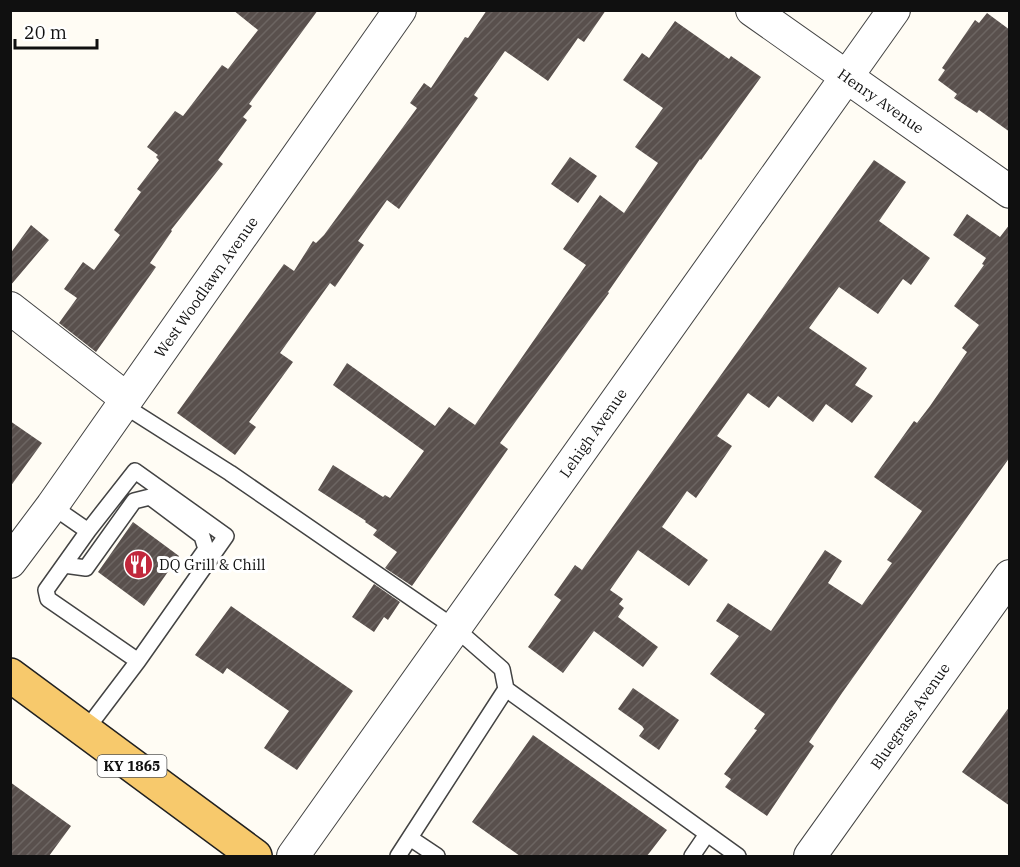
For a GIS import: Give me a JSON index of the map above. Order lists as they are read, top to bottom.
{
  "streets": {
    "main road": ["KY 1865"],
    "street": [
      "Henry Avenue",
      "West Woodlawn Avenue",
      "Lehigh Avenue",
      "Bluegrass Avenue"
    ]
  },
  "crossings": [
    ["Henry Avenue", "Lehigh Avenue"]
  ],
  "places": {
    "restaurant": ["DQ Grill & Chill"]
  },
  "scale_bar": "20 m"
}
